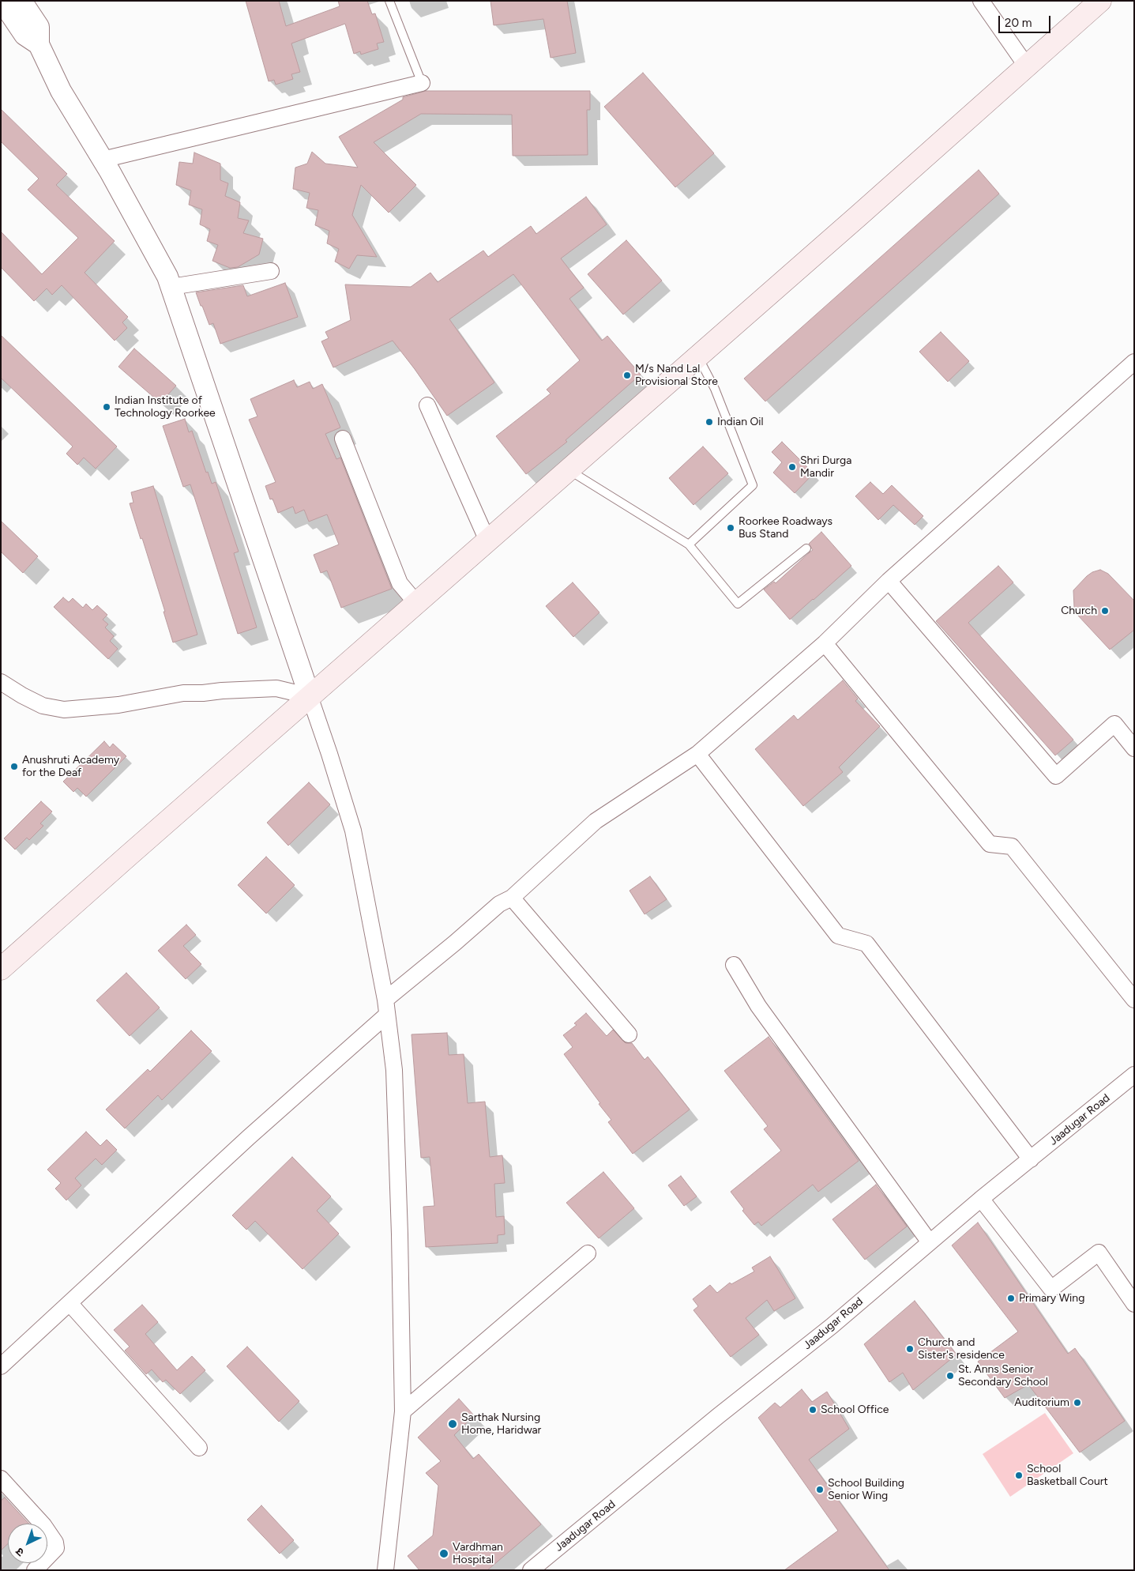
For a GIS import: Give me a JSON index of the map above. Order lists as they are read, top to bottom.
{
  "streets": {
    "street": ["Jaadugar Road"]
  },
  "places": [
    "M/s Nand Lal Provisional Store",
    "Indian Institute of Technology Roorkee",
    "Indian Oil",
    "Shri Durga Mandir",
    "Roorkee Roadways Bus Stand",
    "Church",
    "Anushruti Academy for the Deaf",
    "Primary Wing",
    "Church and Sister's residence",
    "St. Anns Senior Secondary School",
    "Auditorium",
    "School Office",
    "Sarthak Nursing Home, Haridwar",
    "School Basketball Court",
    "School Building Senior Wing",
    "Vardhman Hospital"
  ],
  "scale_bar": "20 m",
  "north": "bottom left"
}
